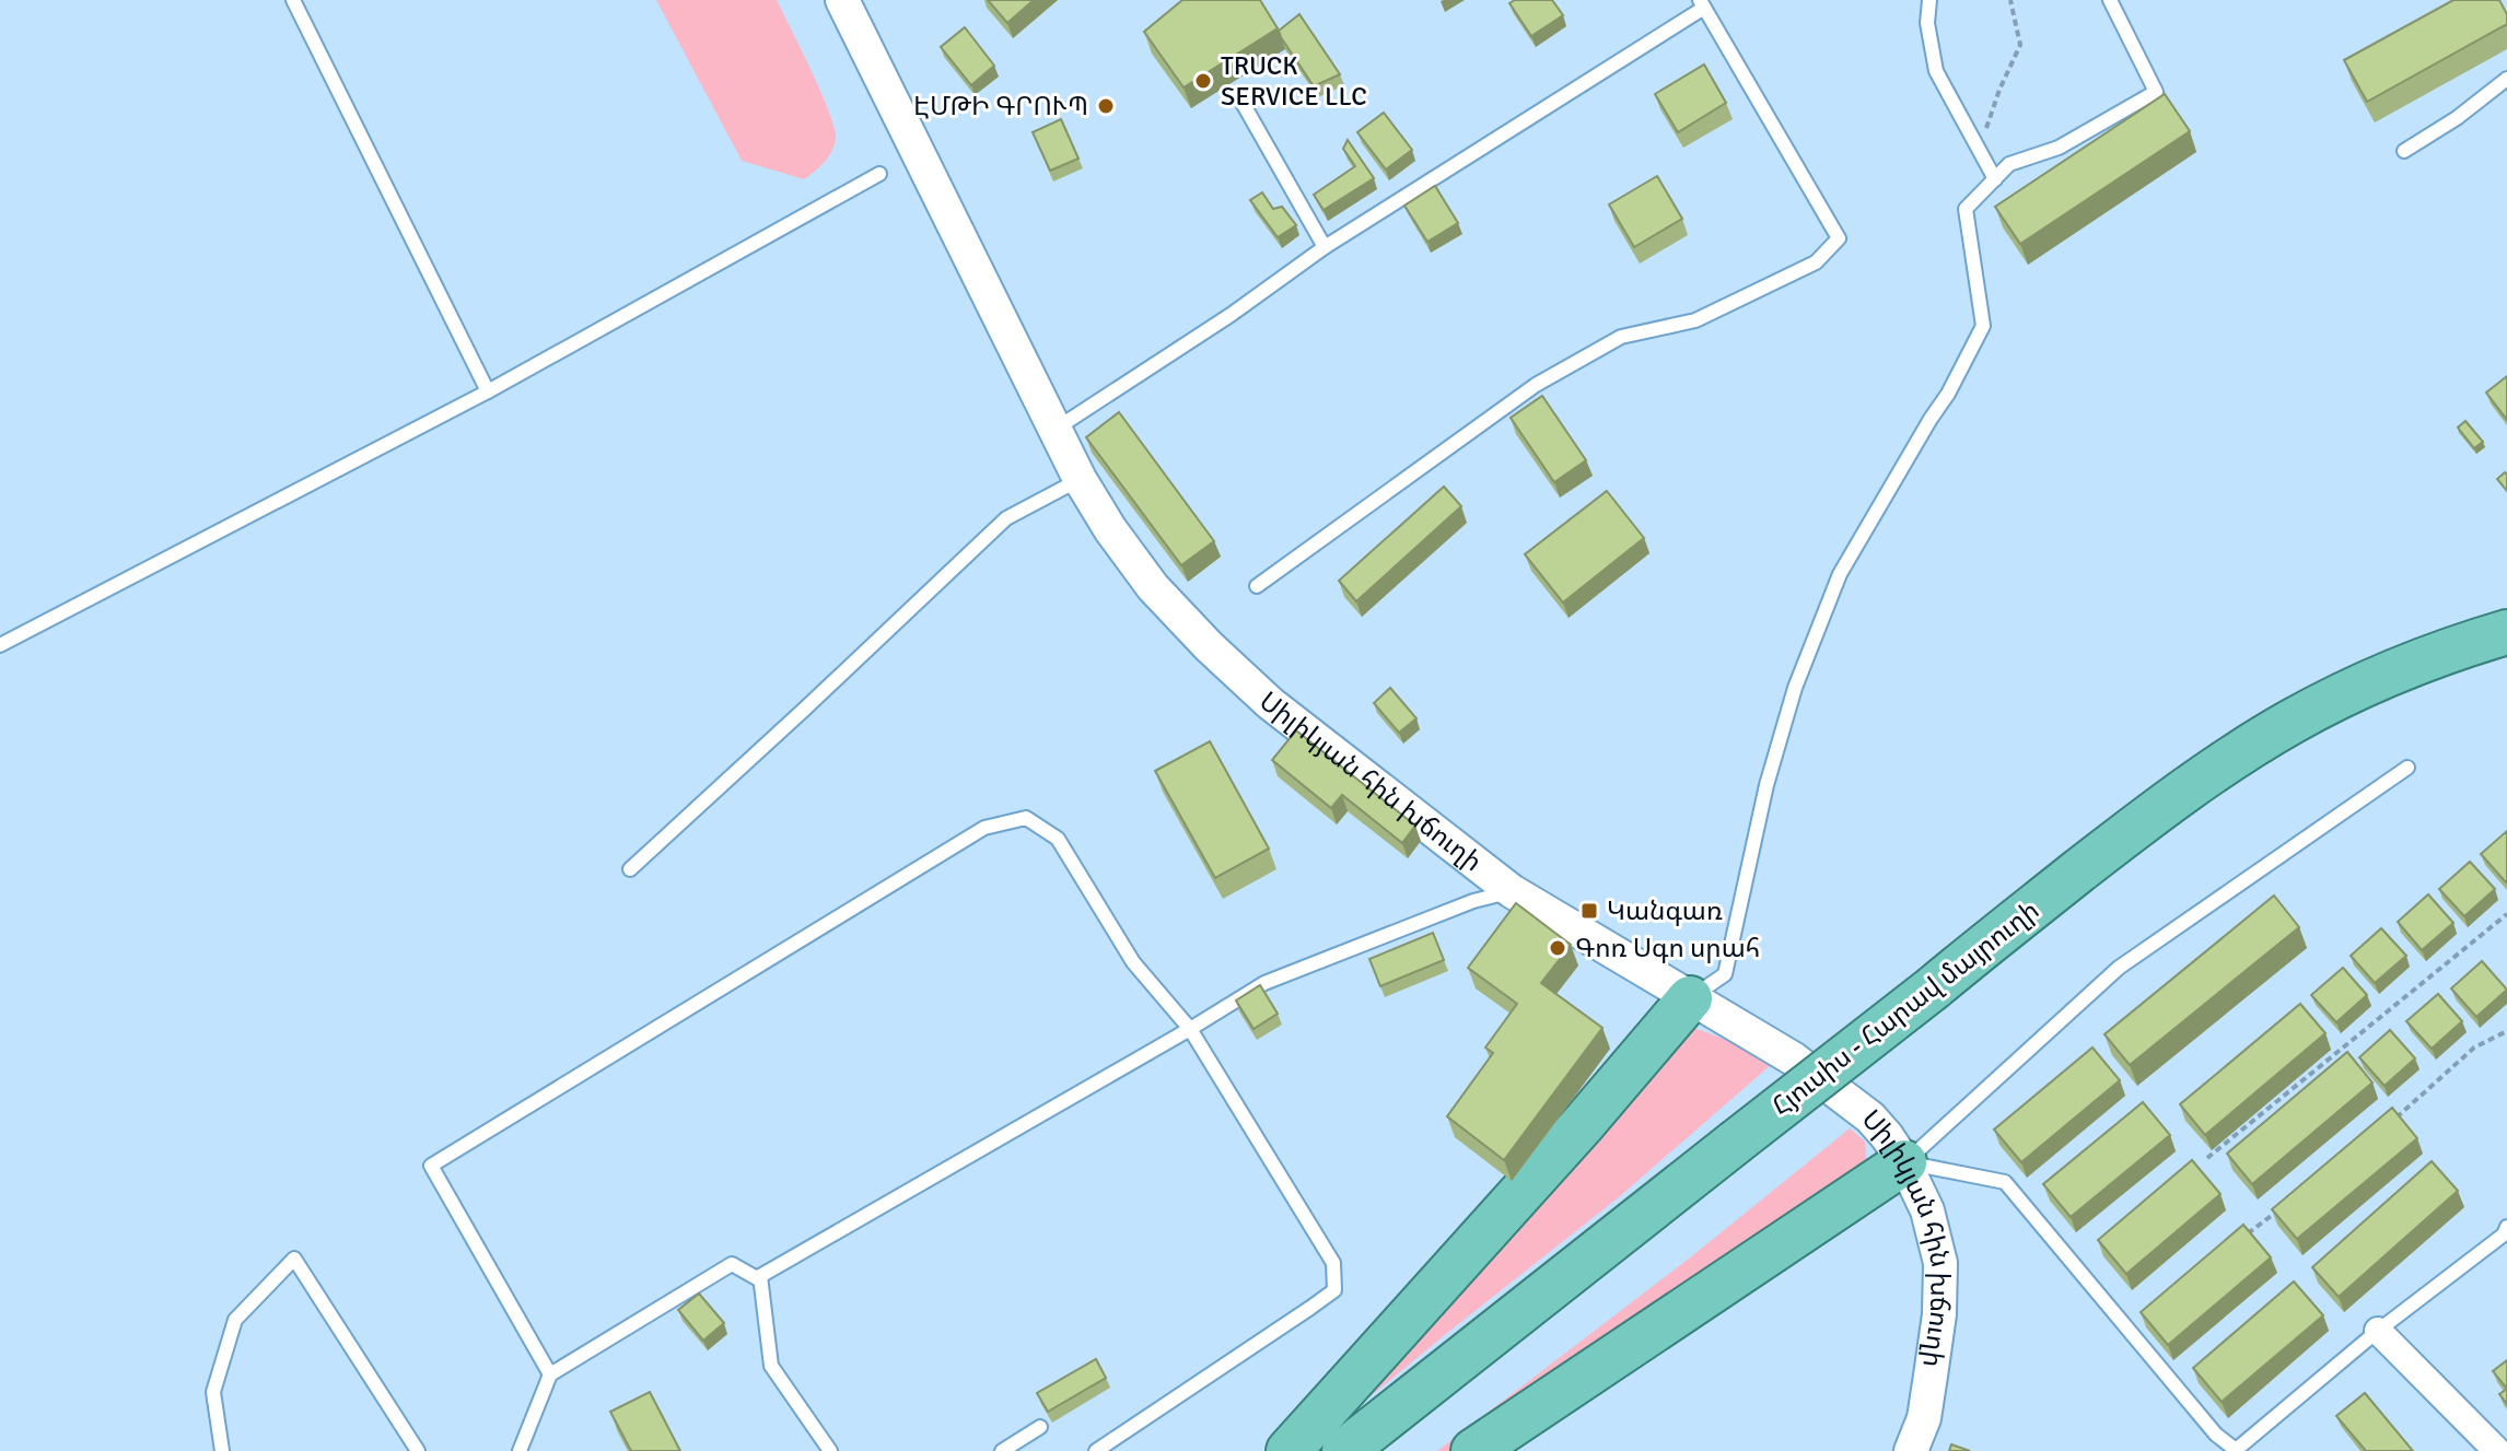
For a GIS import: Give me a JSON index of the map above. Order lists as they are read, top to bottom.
{
  "streets": {
    "highway": ["Հյուսիս - Հարավ մայրուղի"],
    "street": ["Սիլիկյան հին խճուղի"]
  },
  "places": {
    "other": ["TRUCK SERVICE LLC", "ԷՄԹԻ ԳՐՈՒՊ", "Գոռ Սգո սրահ"],
    "transit": ["Կանգառ"]
  }
}
